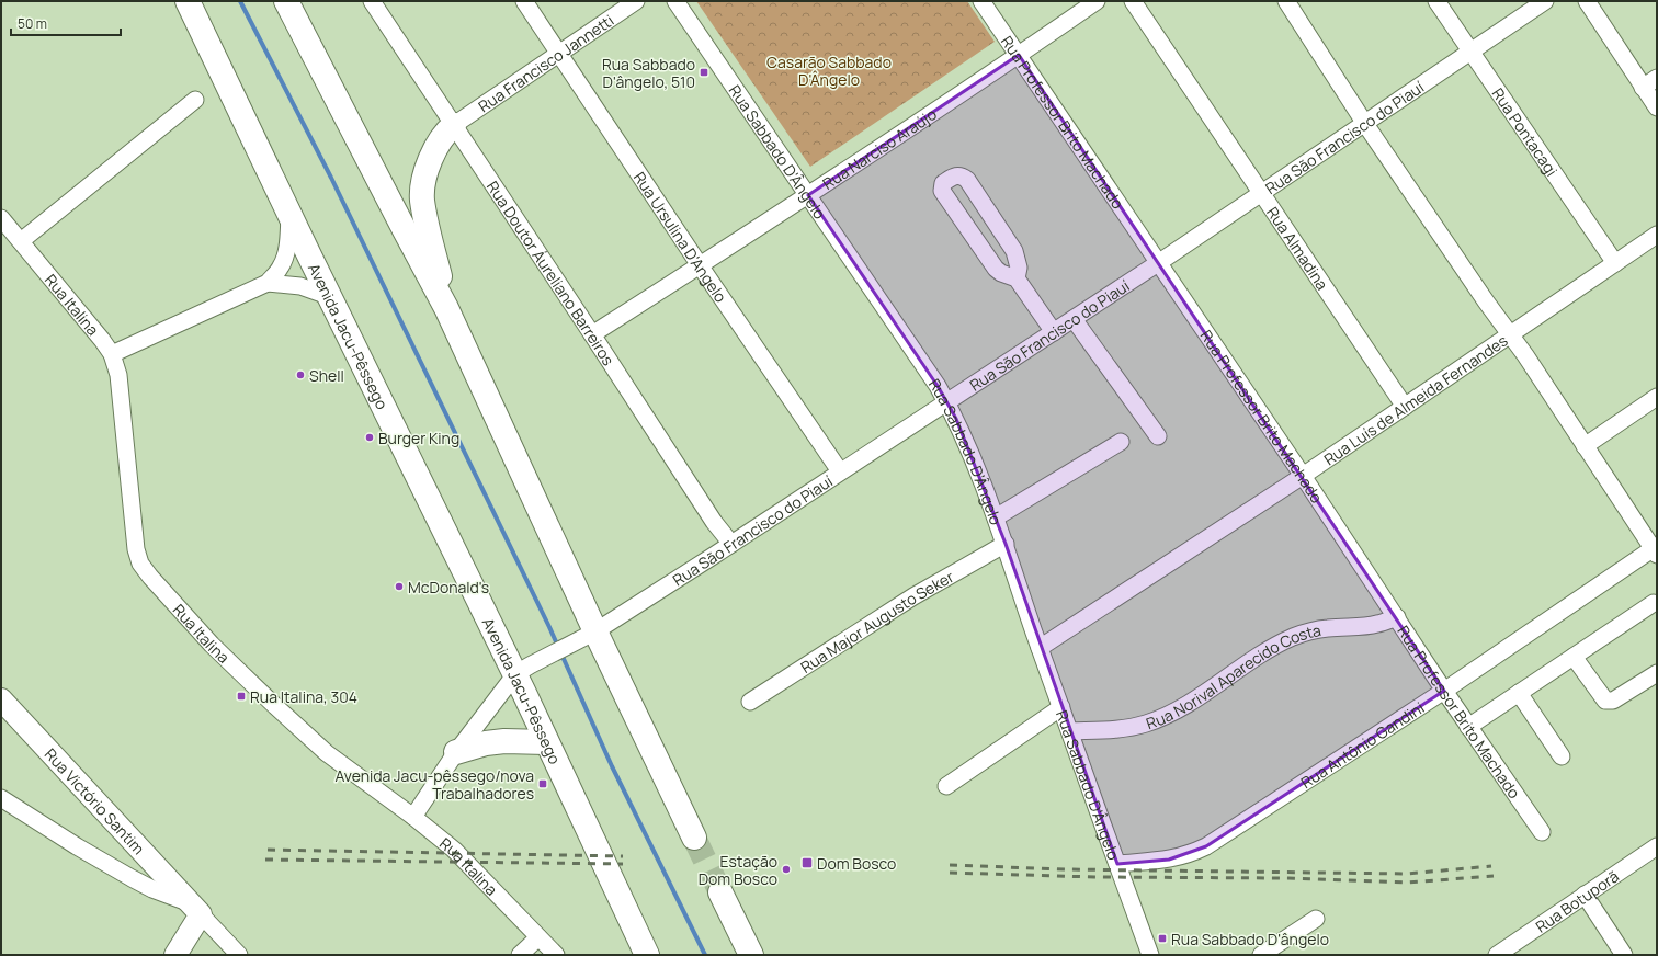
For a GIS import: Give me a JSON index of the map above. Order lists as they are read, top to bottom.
{
  "streets": {
    "highway": ["Avenida Jacu-Pêssego"],
    "main road": ["Rua Victório Santim"],
    "street": [
      "Rua Francisco Jannetti",
      "Rua Professor Brito Machado",
      "Rua Pontacagi",
      "Rua São Francisco do Piauí",
      "Rua Narciso Araújo",
      "Rua Sabbado D'Ângelo",
      "Rua Ursulina D'Angelo",
      "Rua Almadina",
      "Rua Doutor Áureliano Barreiros",
      "Rua Italina",
      "Rua Luís de Almeida Fernandes",
      "Rua Major Augusto Seker",
      "Rua Norival Aparecido Costa",
      "Rua Antônio Gandini",
      "Rua Botuporã"
    ]
  },
  "crossings": [
    ["Rua Francisco Jannetti", "Rua Ursulina D'Angelo"],
    ["Rua Francisco Jannetti", "Rua Doutor Áureliano Barreiros"],
    ["Rua Professor Brito Machado", "Rua São Francisco do Piauí"],
    ["Rua Professor Brito Machado", "Rua Narciso Araújo"],
    ["Rua Professor Brito Machado", "Rua Luís de Almeida Fernandes"],
    ["Rua Professor Brito Machado", "Rua Norival Aparecido Costa"],
    ["Rua Professor Brito Machado", "Rua Antônio Gandini"],
    ["Rua Pontacagi", "Rua São Francisco do Piauí"],
    ["Rua Pontacagi", "Rua Luís de Almeida Fernandes"],
    ["Rua São Francisco do Piauí", "Rua Sabbado D'Ângelo"],
    ["Rua São Francisco do Piauí", "Rua Ursulina D'Angelo"],
    ["Rua São Francisco do Piauí", "Rua Almadina"],
    ["Rua São Francisco do Piauí", "Rua Doutor Áureliano Barreiros"],
    ["Rua São Francisco do Piauí", "Rua Italina"],
    ["Rua São Francisco do Piauí", "Avenida Jacu-Pêssego"],
    ["Rua Narciso Araújo", "Rua Sabbado D'Ângelo"],
    ["Rua Narciso Araújo", "Rua Ursulina D'Angelo"],
    ["Rua Narciso Araújo", "Rua Doutor Áureliano Barreiros"],
    ["Rua Sabbado D'Ângelo", "Rua Luís de Almeida Fernandes"],
    ["Rua Sabbado D'Ângelo", "Rua Major Augusto Seker"],
    ["Rua Sabbado D'Ângelo", "Rua Norival Aparecido Costa"],
    ["Rua Sabbado D'Ângelo", "Rua Antônio Gandini"],
    ["Rua Almadina", "Rua Luís de Almeida Fernandes"]
  ],
  "parks": ["Casarão Sabbado D'Ângelo"],
  "places": {
    "transit": [
      "Rua Sabbado D'ângelo, 510",
      "Rua Italina, 304",
      "Avenida Jacu-pêssego/nova Trabalhadores",
      "Dom Bosco",
      "Rua Sabbado D'ângelo"
    ],
    "other": [
      "Shell",
      "Burger King",
      "McDonald's",
      "Estação Dom Bosco"
    ]
  },
  "scale_bar": "50 m"
}
